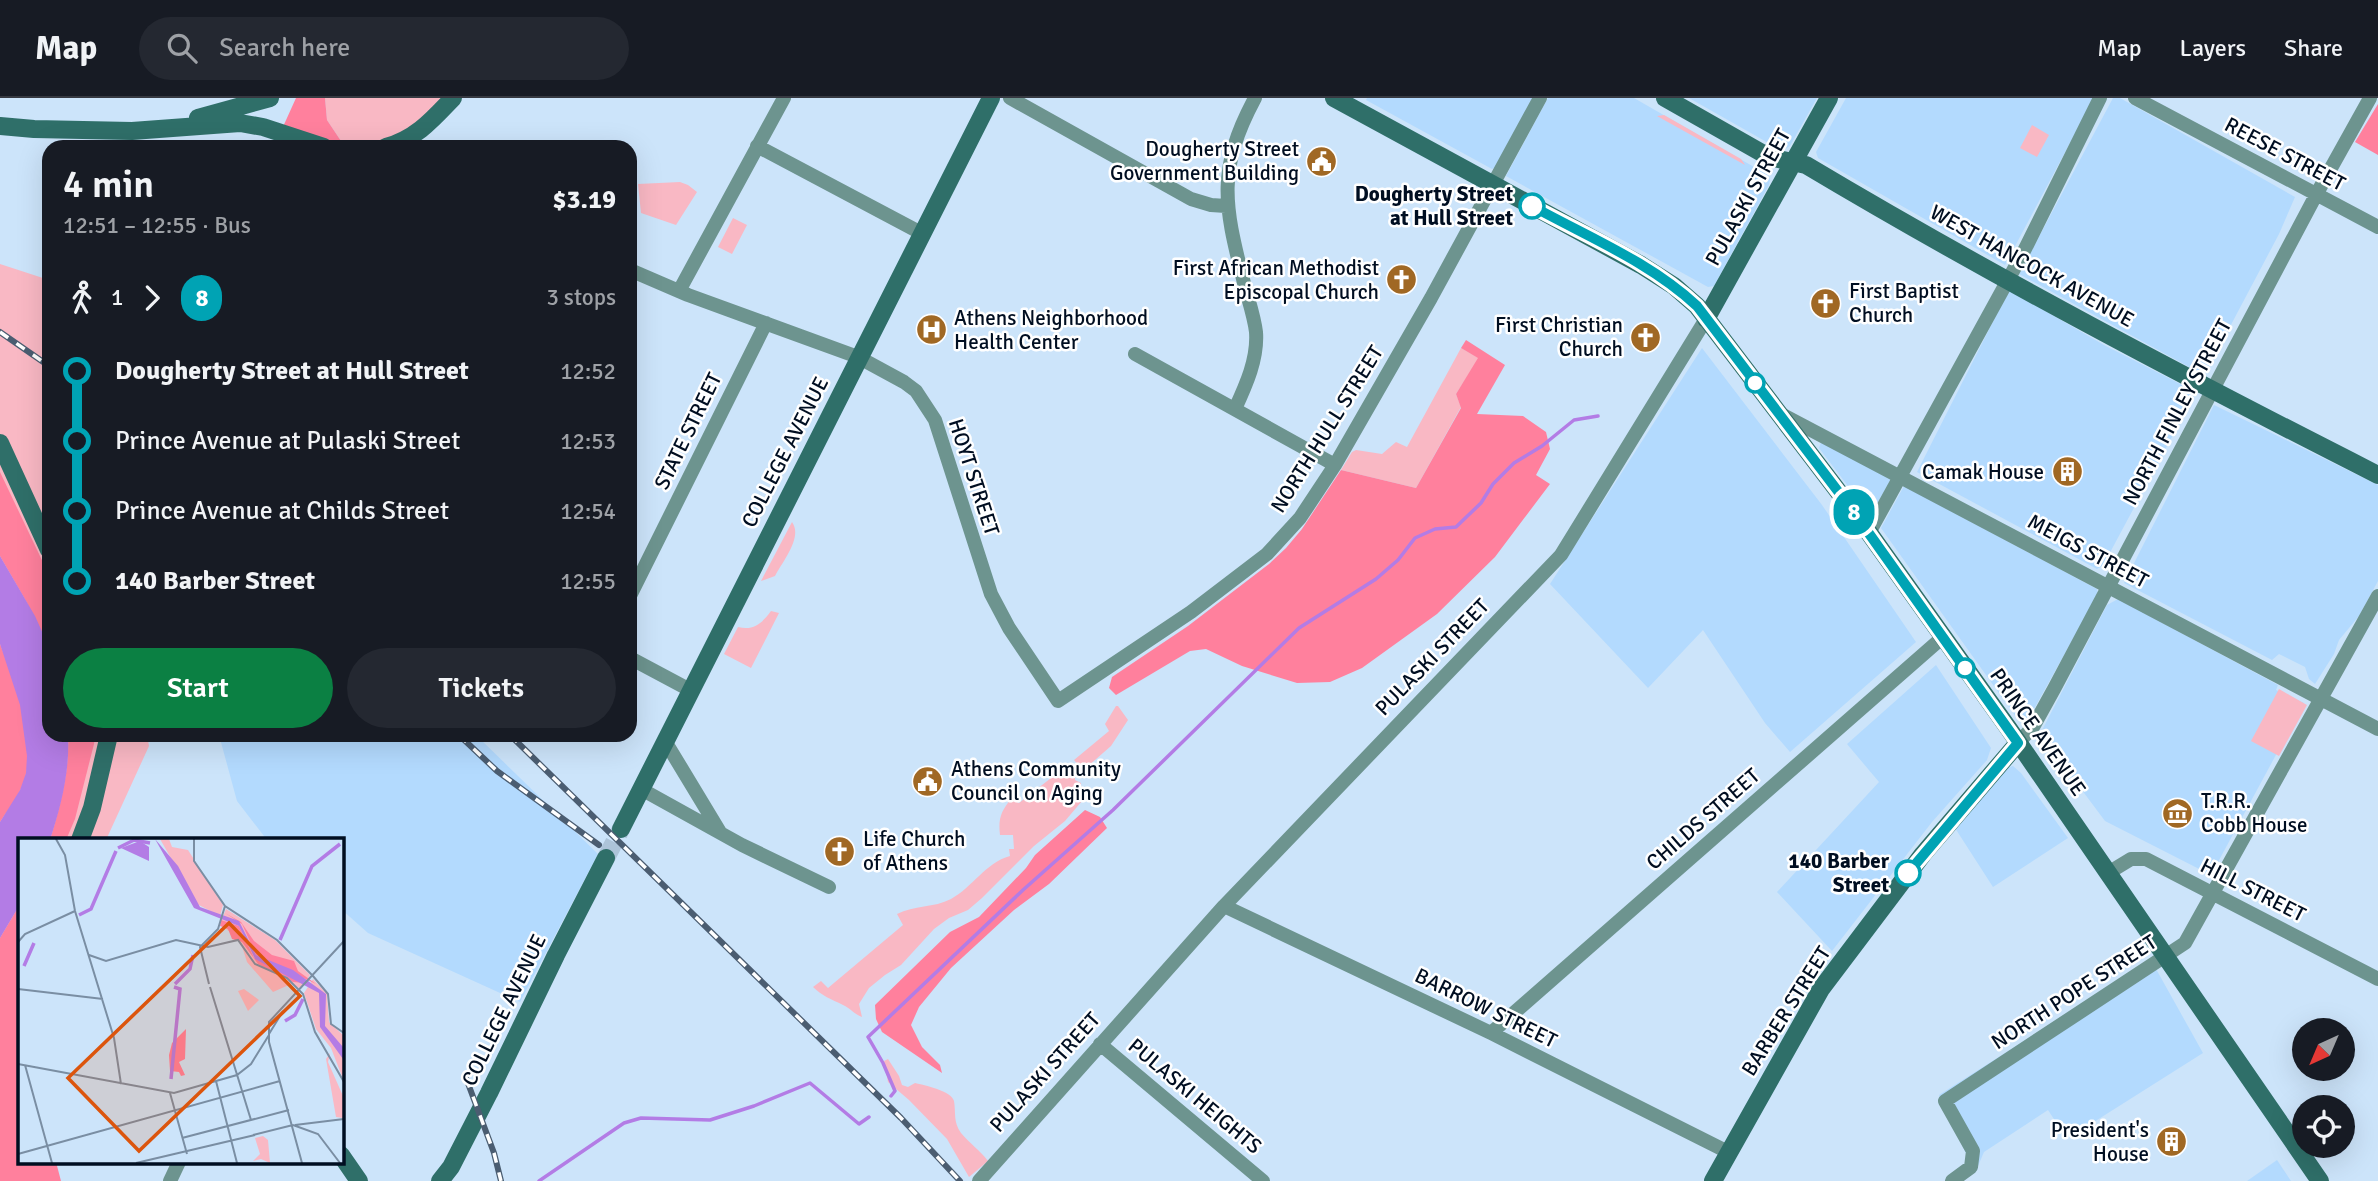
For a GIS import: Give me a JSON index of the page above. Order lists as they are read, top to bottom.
{
  "streets": {
    "street": [
      "REESE STREET",
      "PULASKI STREET",
      "WEST HANCOCK AVENUE",
      "NORTH FINLEY STREET",
      "NORTH HULL STREET",
      "STATE STREET",
      "COLLEGE AVENUE",
      "HOYT STREET",
      "MEIGS STREET",
      "PRINCE AVENUE",
      "CHILDS STREET",
      "HILL STREET",
      "NORTH POPE STREET",
      "BARROW STREET",
      "BARBER STREET",
      "PULASKI HEIGHTS"
    ]
  },
  "crossings": [
    ["REESE STREET", "NORTH FINLEY STREET"],
    ["PULASKI STREET", "WEST HANCOCK AVENUE"],
    ["PULASKI STREET", "PRINCE AVENUE"],
    ["PULASKI STREET", "BARROW STREET"],
    ["PULASKI STREET", "PULASKI HEIGHTS"],
    ["WEST HANCOCK AVENUE", "NORTH FINLEY STREET"],
    ["NORTH FINLEY STREET", "MEIGS STREET"],
    ["NORTH FINLEY STREET", "PRINCE AVENUE"],
    ["NORTH FINLEY STREET", "BARBER STREET"],
    ["NORTH HULL STREET", "HOYT STREET"],
    ["NORTH HULL STREET", "PRINCE AVENUE"],
    ["STATE STREET", "HOYT STREET"],
    ["COLLEGE AVENUE", "HOYT STREET"],
    ["MEIGS STREET", "PRINCE AVENUE"],
    ["MEIGS STREET", "NORTH POPE STREET"],
    ["PRINCE AVENUE", "CHILDS STREET"],
    ["PRINCE AVENUE", "HILL STREET"],
    ["PRINCE AVENUE", "NORTH POPE STREET"],
    ["PRINCE AVENUE", "BARBER STREET"],
    ["CHILDS STREET", "BARROW STREET"],
    ["HILL STREET", "NORTH POPE STREET"],
    ["BARROW STREET", "BARBER STREET"]
  ],
  "places": {
    "public building": ["Dougherty Street Government Building", "Athens Community Council on Aging"],
    "other": ["Dougherty Street at Hull Street", "140 Barber Street"],
    "church": [
      "First African Methodist Episcopal Church",
      "First Baptist Church",
      "First Christian Church",
      "Life Church of Athens"
    ],
    "hospital": ["Athens Neighborhood Health Center"],
    "building": ["Camak House", "President's House"],
    "museum": ["T.R.R. Cobb House"]
  },
  "lines": ["bus line 8"],
  "north": "bottom left",
  "page": {
    "header": "Map",
    "search": "Search here",
    "nav": ["Map", "Layers", "Share"],
    "on_map": "8",
    "heading": ["4 min", "12:51 – 12:55 · Bus", "$3.19"],
    "legs": ["1", "8", "3 stops"],
    "list": [
      {
        "name": "Dougherty Street at Hull Street",
        "value": "12:52"
      },
      {
        "name": "Prince Avenue at Pulaski Street",
        "value": "12:53"
      },
      {
        "name": "Prince Avenue at Childs Street",
        "value": "12:54"
      },
      {
        "name": "140 Barber Street",
        "value": "12:55"
      }
    ],
    "buttons": ["Start", "Tickets"]
  }
}
